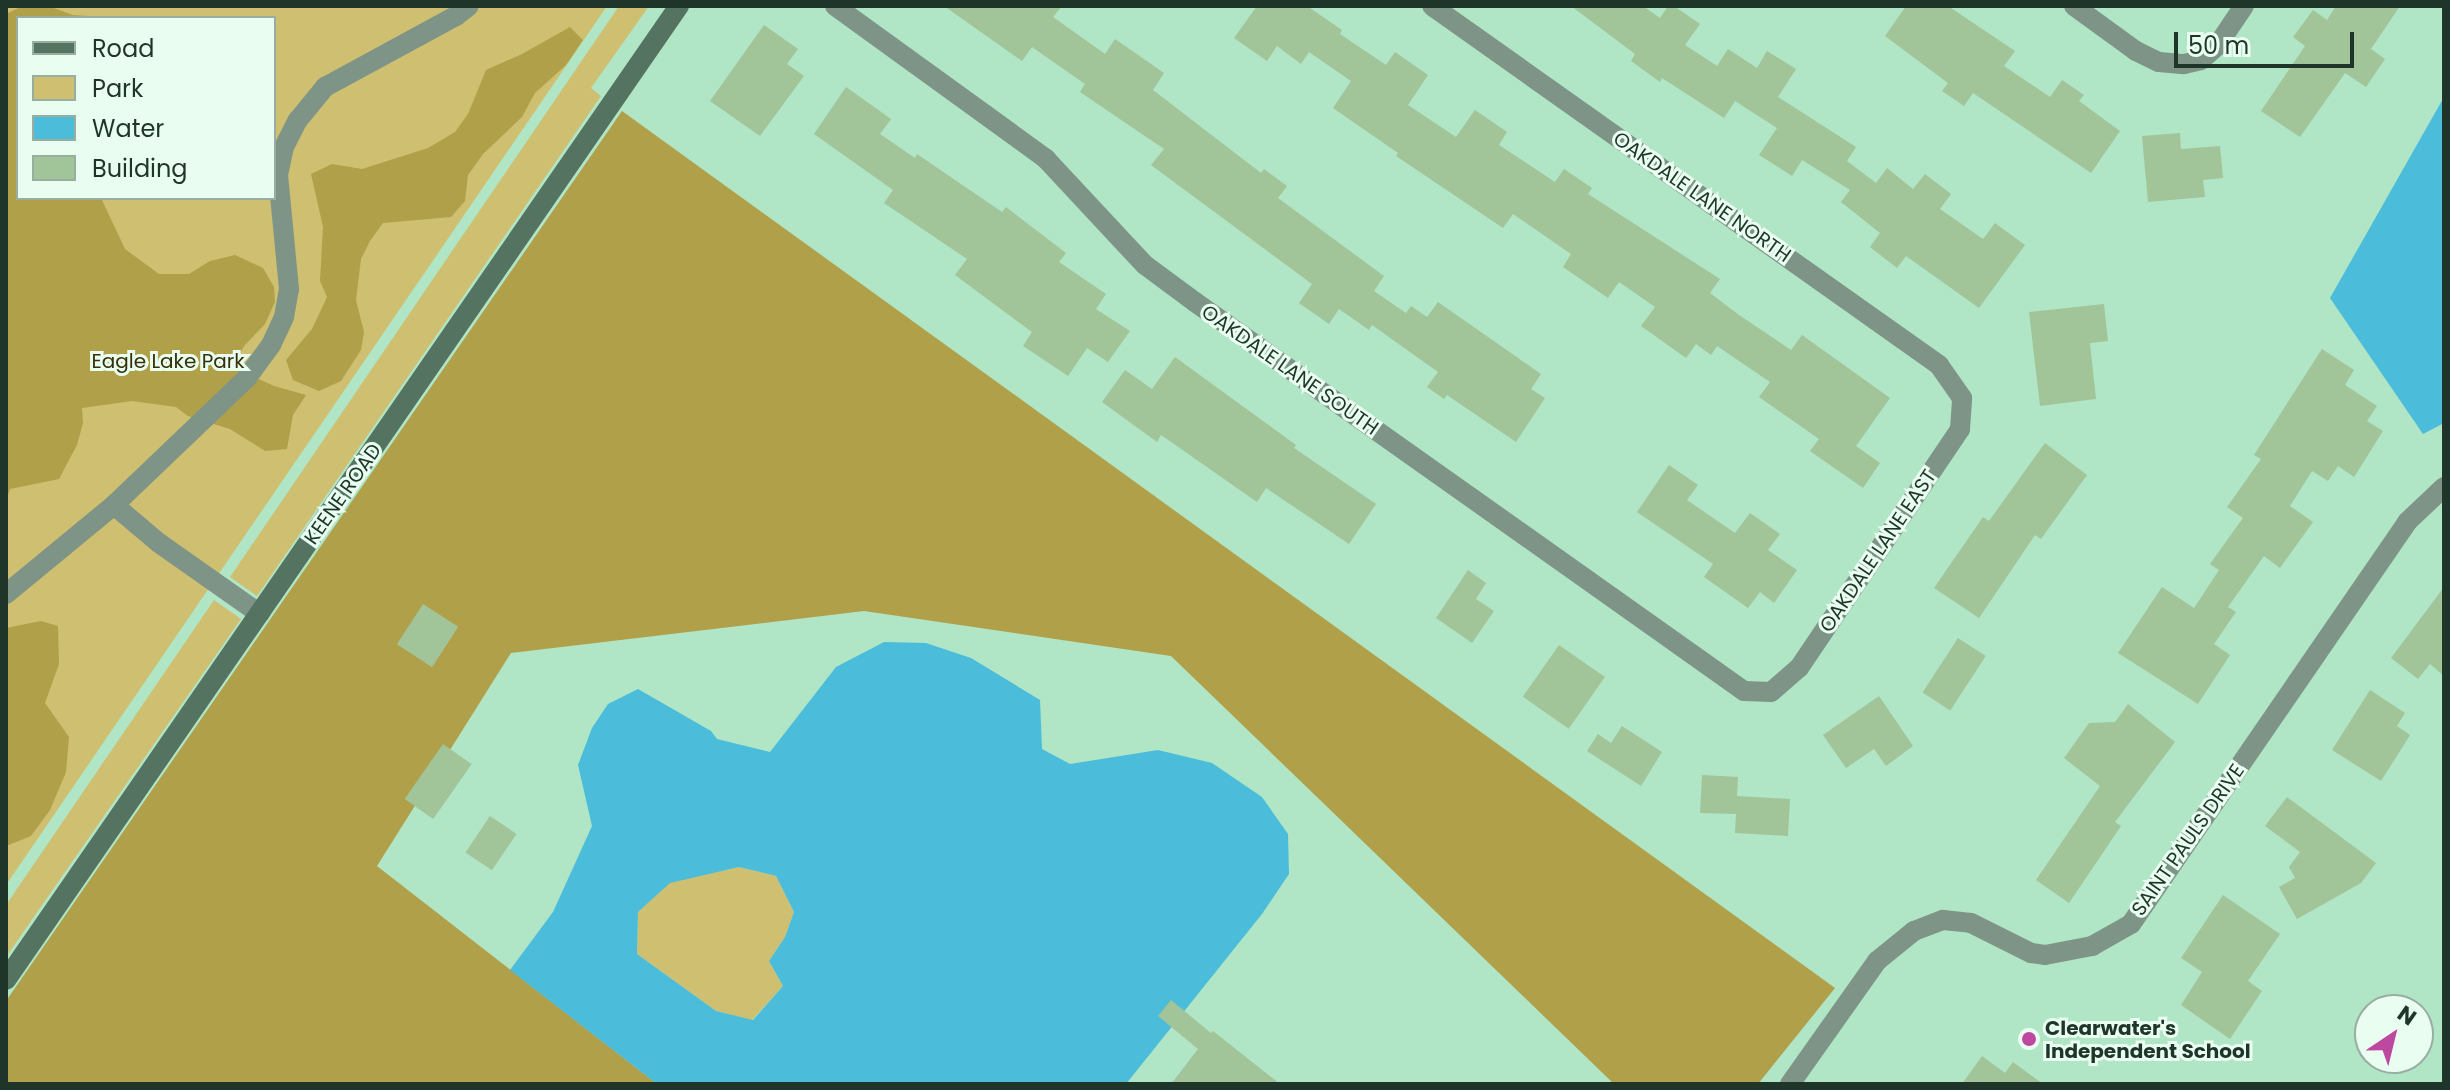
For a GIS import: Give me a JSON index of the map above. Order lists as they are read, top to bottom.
{
  "streets": {
    "main road": ["KEENE ROAD"],
    "street": [
      "OAKDALE LANE NORTH",
      "OAKDALE LANE SOUTH",
      "OAKDALE LANE EAST",
      "SAINT PAULS DRIVE"
    ]
  },
  "crossings": [
    ["OAKDALE LANE NORTH", "OAKDALE LANE EAST"],
    ["OAKDALE LANE SOUTH", "OAKDALE LANE EAST"]
  ],
  "parks": ["Eagle Lake Park"],
  "places": ["Clearwater's Independent School"],
  "legend": [
    "Road",
    "Park",
    "Water",
    "Building"
  ],
  "scale_bar": "50 m",
  "north": "top right"
}
